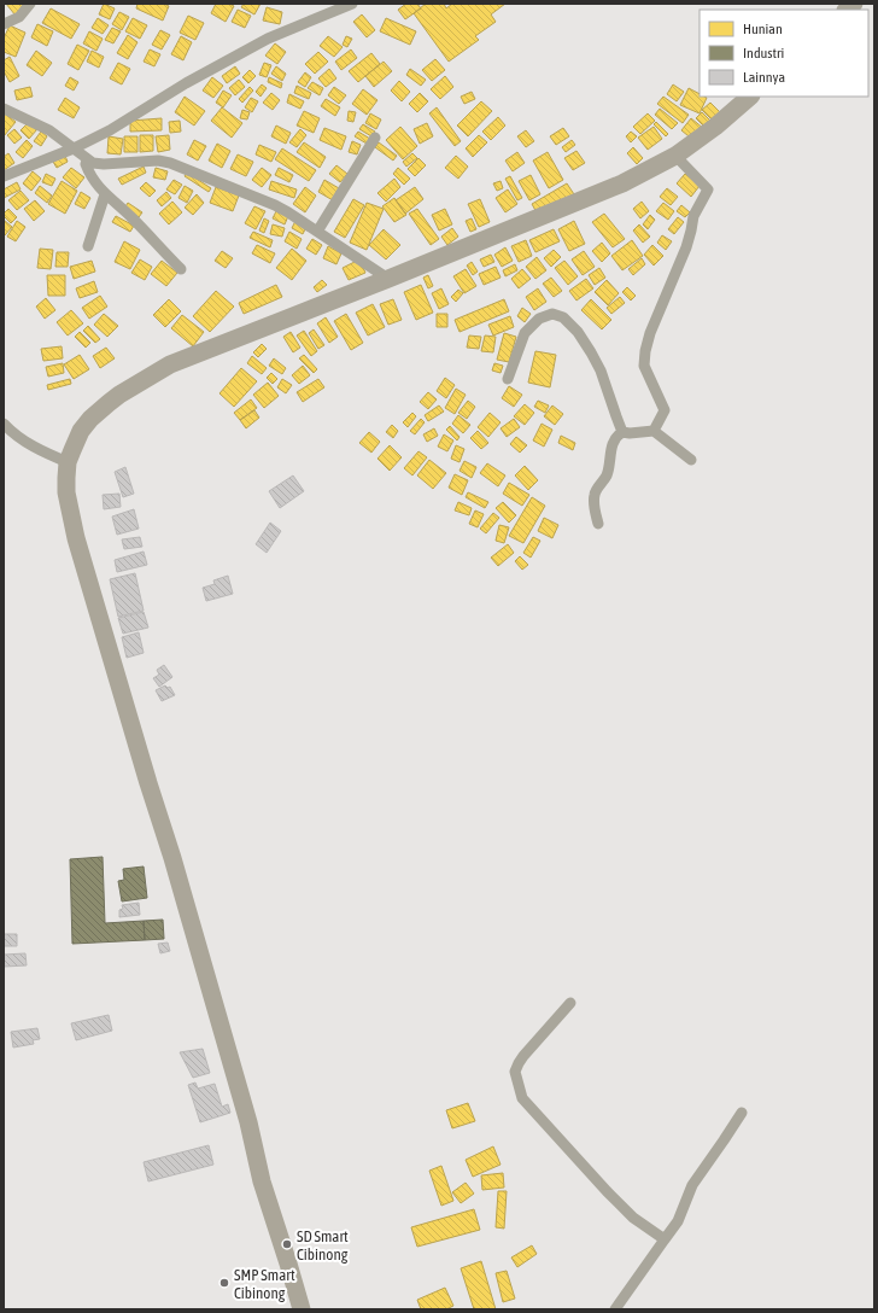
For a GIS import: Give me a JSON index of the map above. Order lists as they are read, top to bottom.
{
  "places": ["SD Smart Cibinong", "SMP Smart Cibinong"],
  "legend": ["Hunian", "Industri", "Lainnya"]
}
